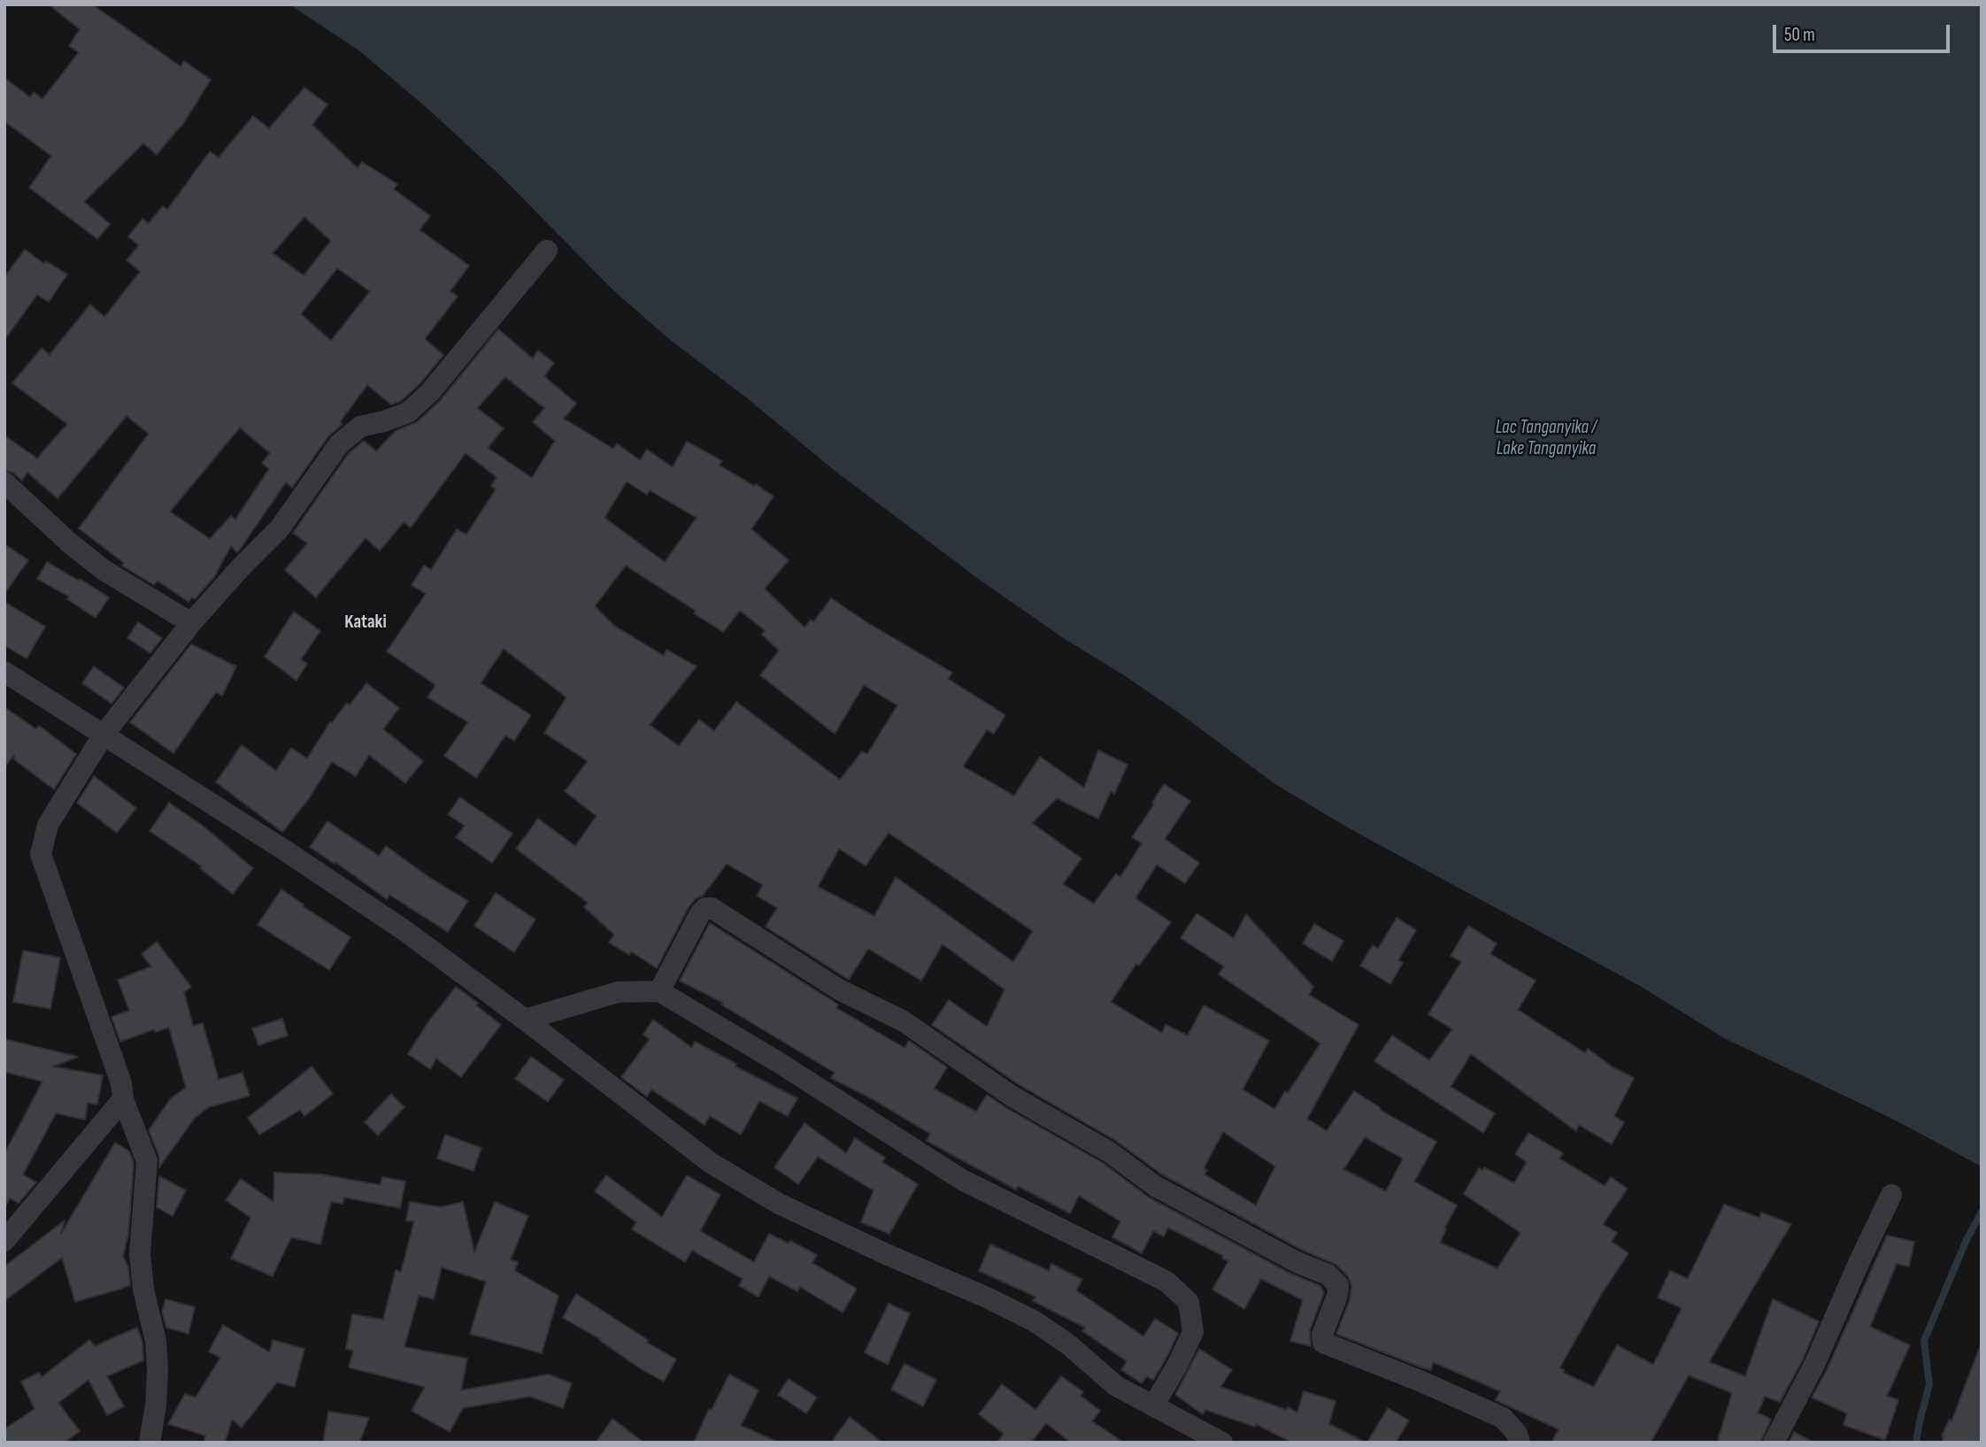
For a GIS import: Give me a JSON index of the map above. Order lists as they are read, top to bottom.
{
  "districts": ["Kataki"],
  "water": ["Lac Tanganyika / Lake Tanganyika"],
  "scale_bar": "50 m"
}
